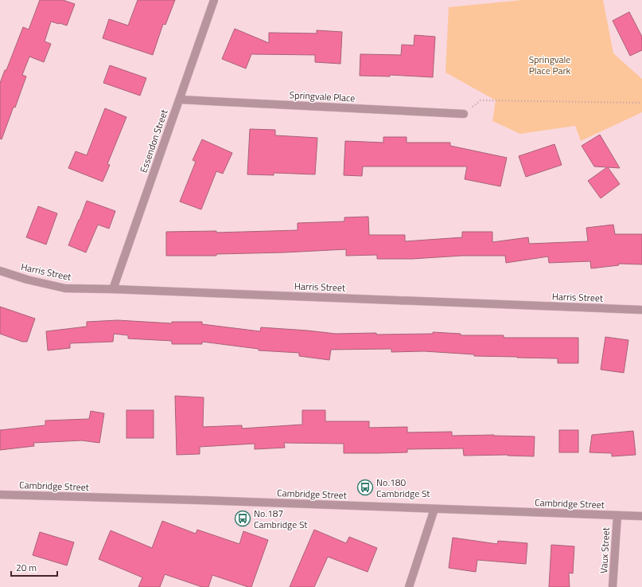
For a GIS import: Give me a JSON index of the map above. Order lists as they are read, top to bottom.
{
  "streets": {
    "street": [
      "Springvale Place",
      "Essendon Street",
      "Harris Street",
      "Cambridge Street",
      "Vaux Street"
    ]
  },
  "crossings": [
    ["Springvale Place", "Essendon Street"],
    ["Essendon Street", "Harris Street"],
    ["Cambridge Street", "Vaux Street"]
  ],
  "parks": ["Springvale Place Park"],
  "places": {
    "bus stop": ["No.180 Cambridge St", "No.187 Cambridge St"]
  },
  "scale_bar": "20 m"
}
